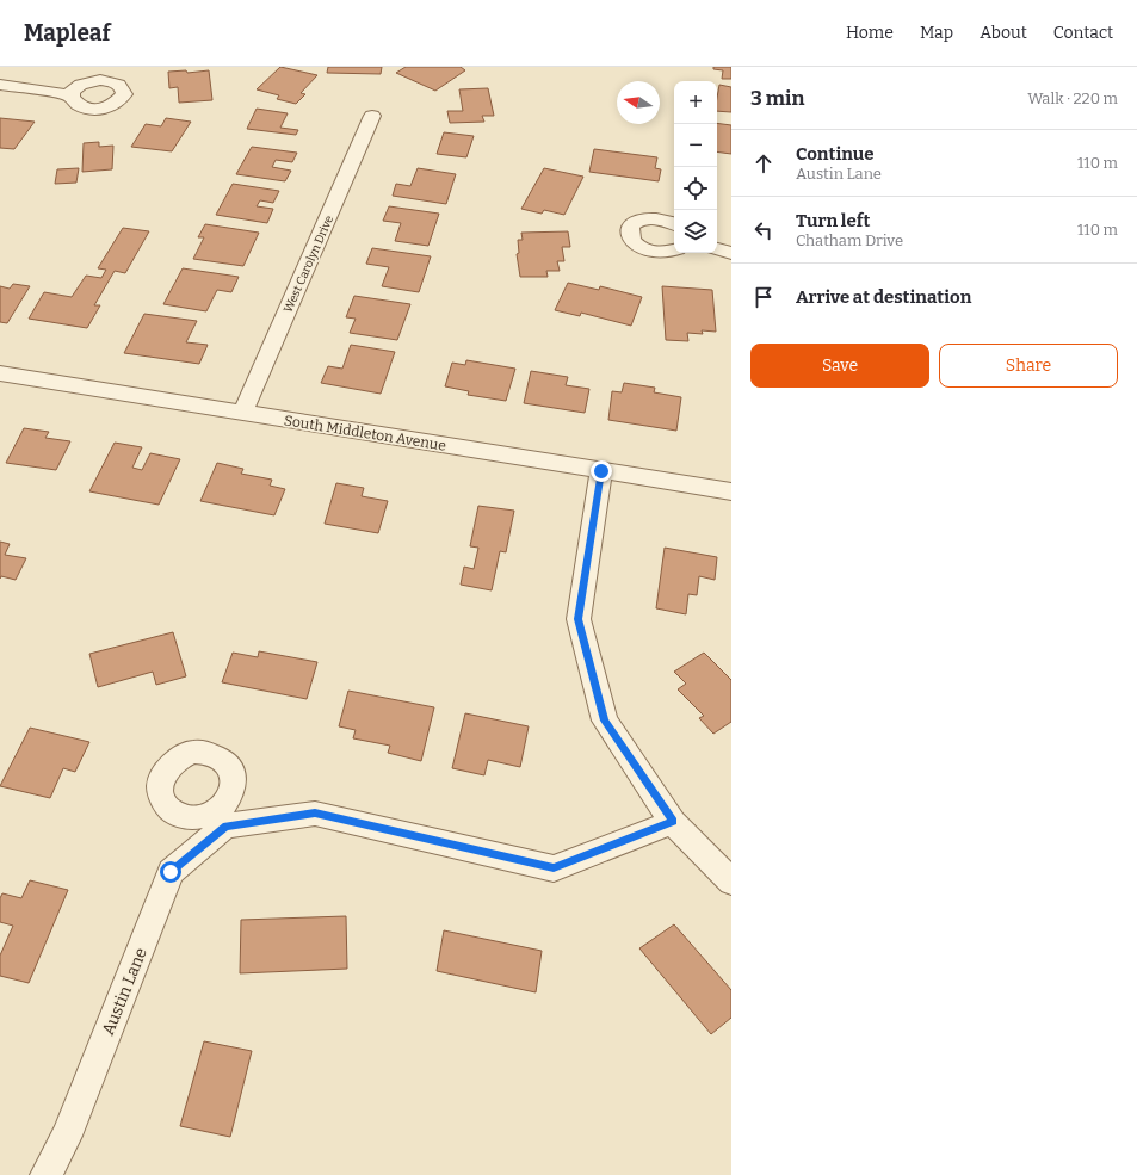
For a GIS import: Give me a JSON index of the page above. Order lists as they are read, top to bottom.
{
  "streets": {
    "street": ["West Carolyn Drive", "South Middleton Avenue", "Austin Lane"]
  },
  "crossings": [
    ["West Carolyn Drive", "South Middleton Avenue"]
  ],
  "north": "left",
  "page": {
    "header": "Mapleaf",
    "nav": [
      "Home",
      "Map",
      "About",
      "Contact"
    ],
    "heading": ["3 min", "Walk · 220 m"],
    "map_buttons": ["+", "−"],
    "list": [
      ["Continue", "Austin Lane", "110 m"],
      ["Turn left", "Chatham Drive", "110 m"],
      "Arrive at destination"
    ],
    "buttons": ["Save", "Share"]
  }
}
